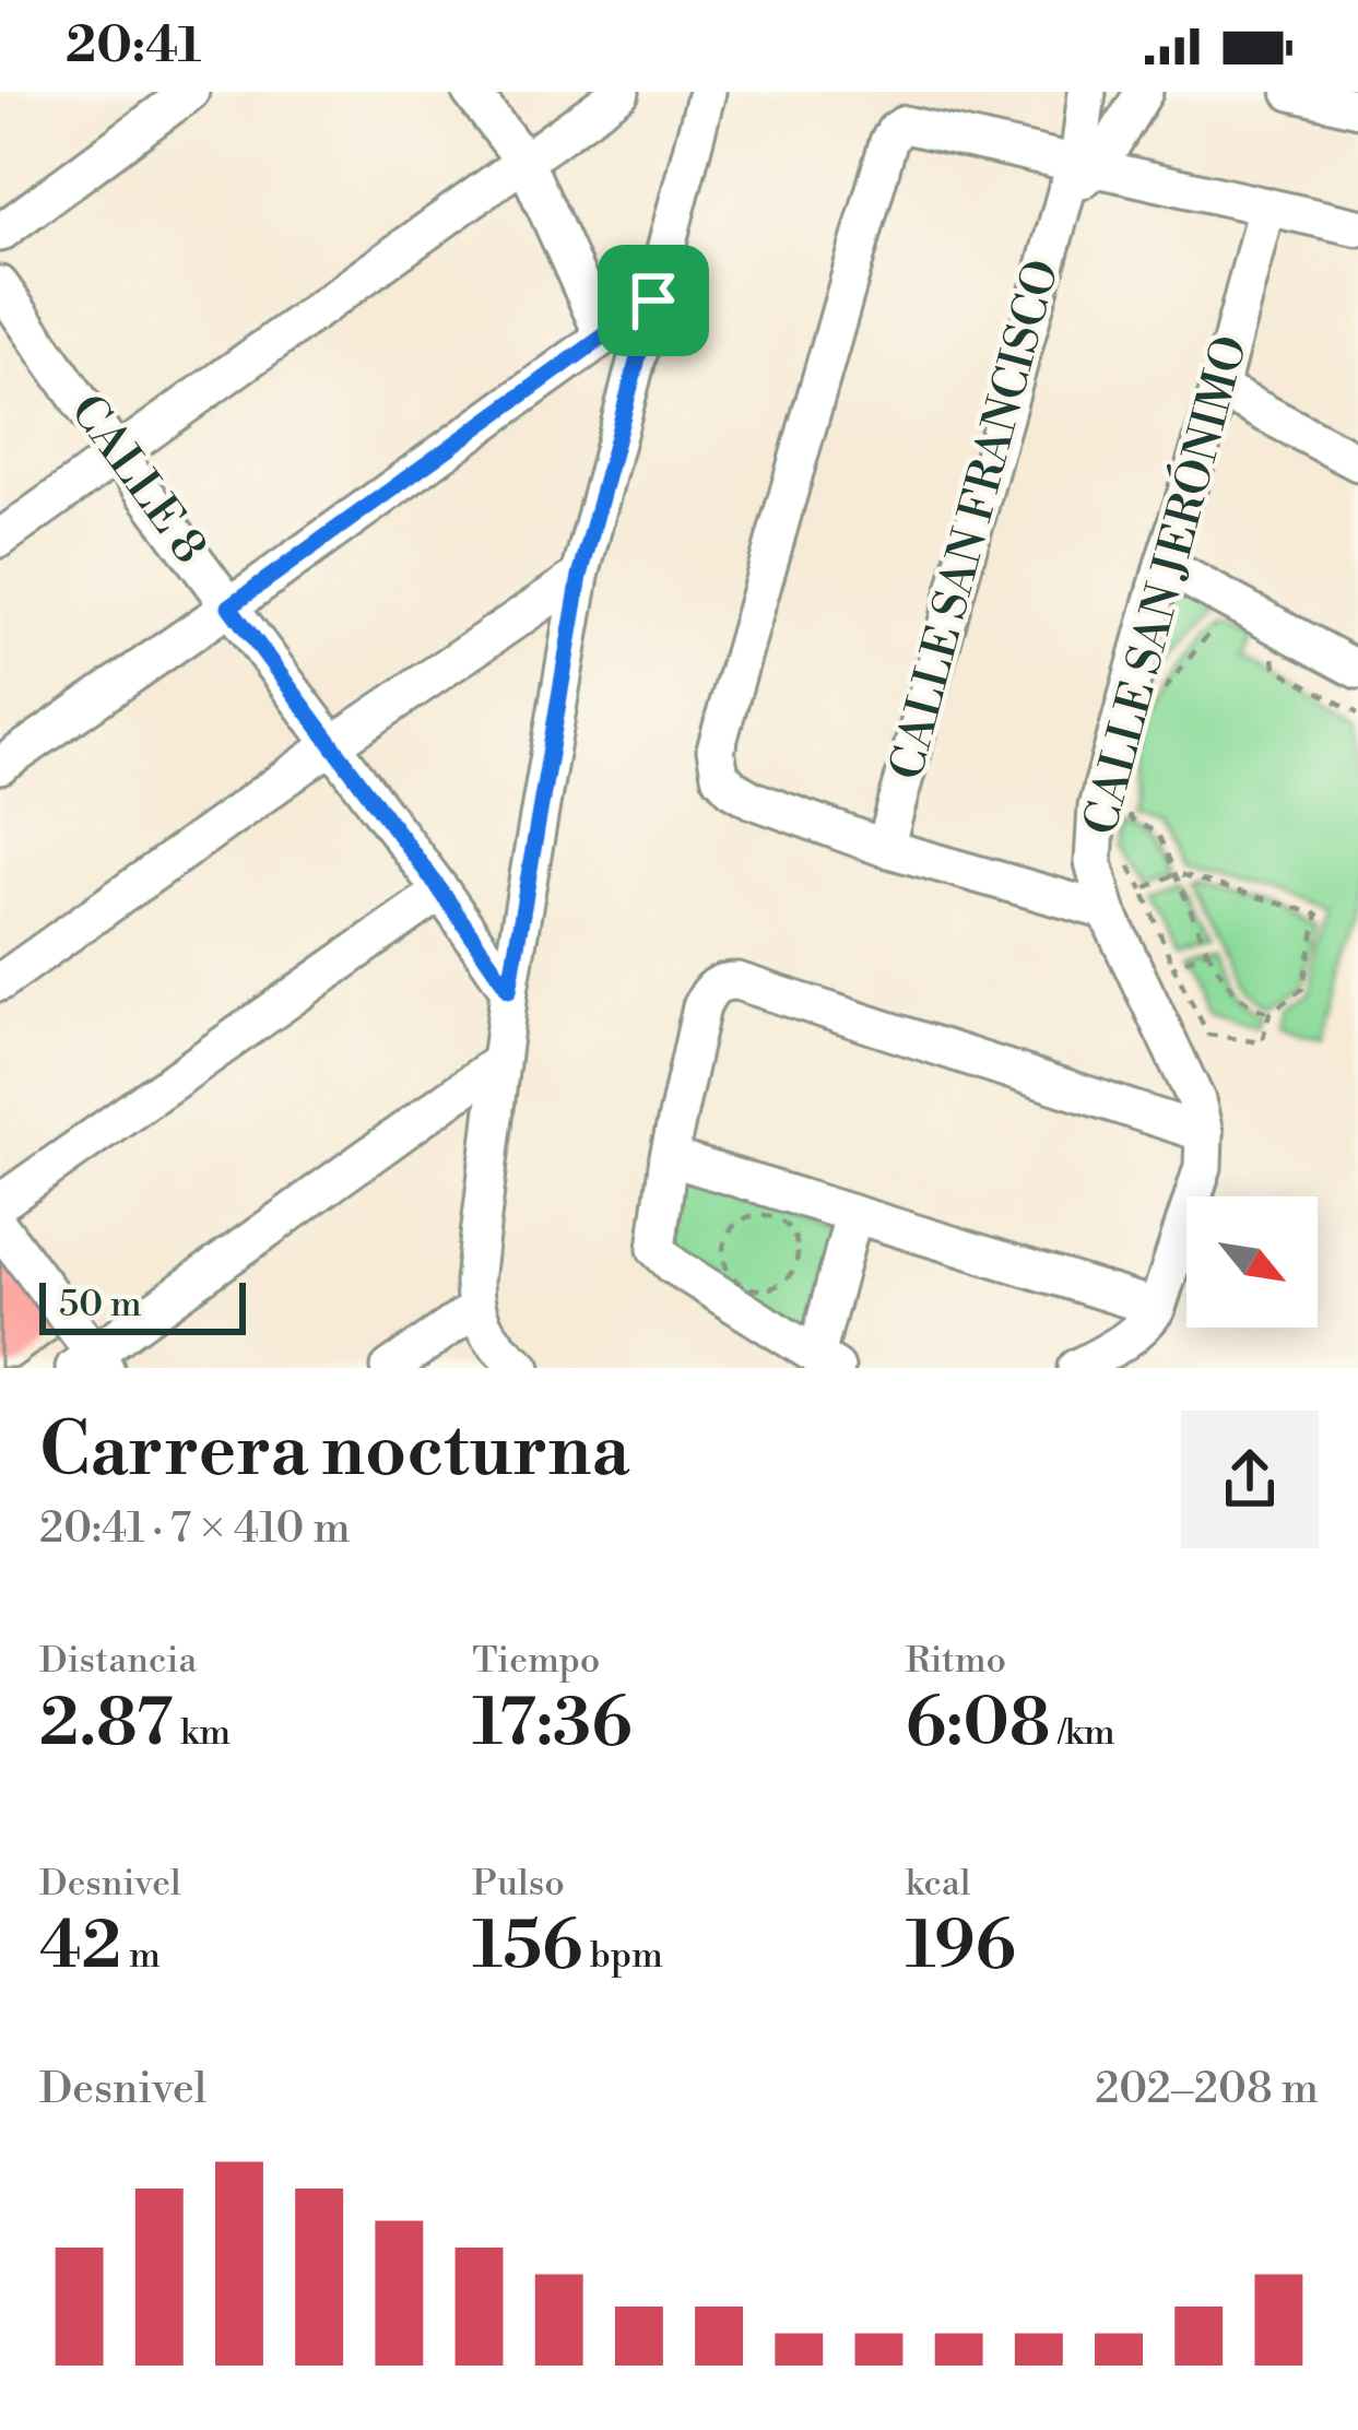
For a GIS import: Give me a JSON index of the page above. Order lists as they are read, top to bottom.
{
  "streets": {
    "street": ["CALLE 8", "CALLE SAN FRANCISCO", "CALLE SAN JERÓNIMO"]
  },
  "scale_bar": "50 m",
  "north": "bottom right",
  "page": {
    "status": "20:41",
    "scale": "50 m",
    "heading": ["Carrera nocturna", "20:41 · 7 × 410 m"],
    "stats": [
      ["Distancia", "2.87 km"],
      ["Tiempo", "17:36"],
      ["Ritmo", "6:08 /km"],
      ["Desnivel", "42 m"],
      ["Pulso", "156 bpm"],
      ["kcal", "196"]
    ],
    "chart": ["Desnivel", "202–208 m"]
  }
}
